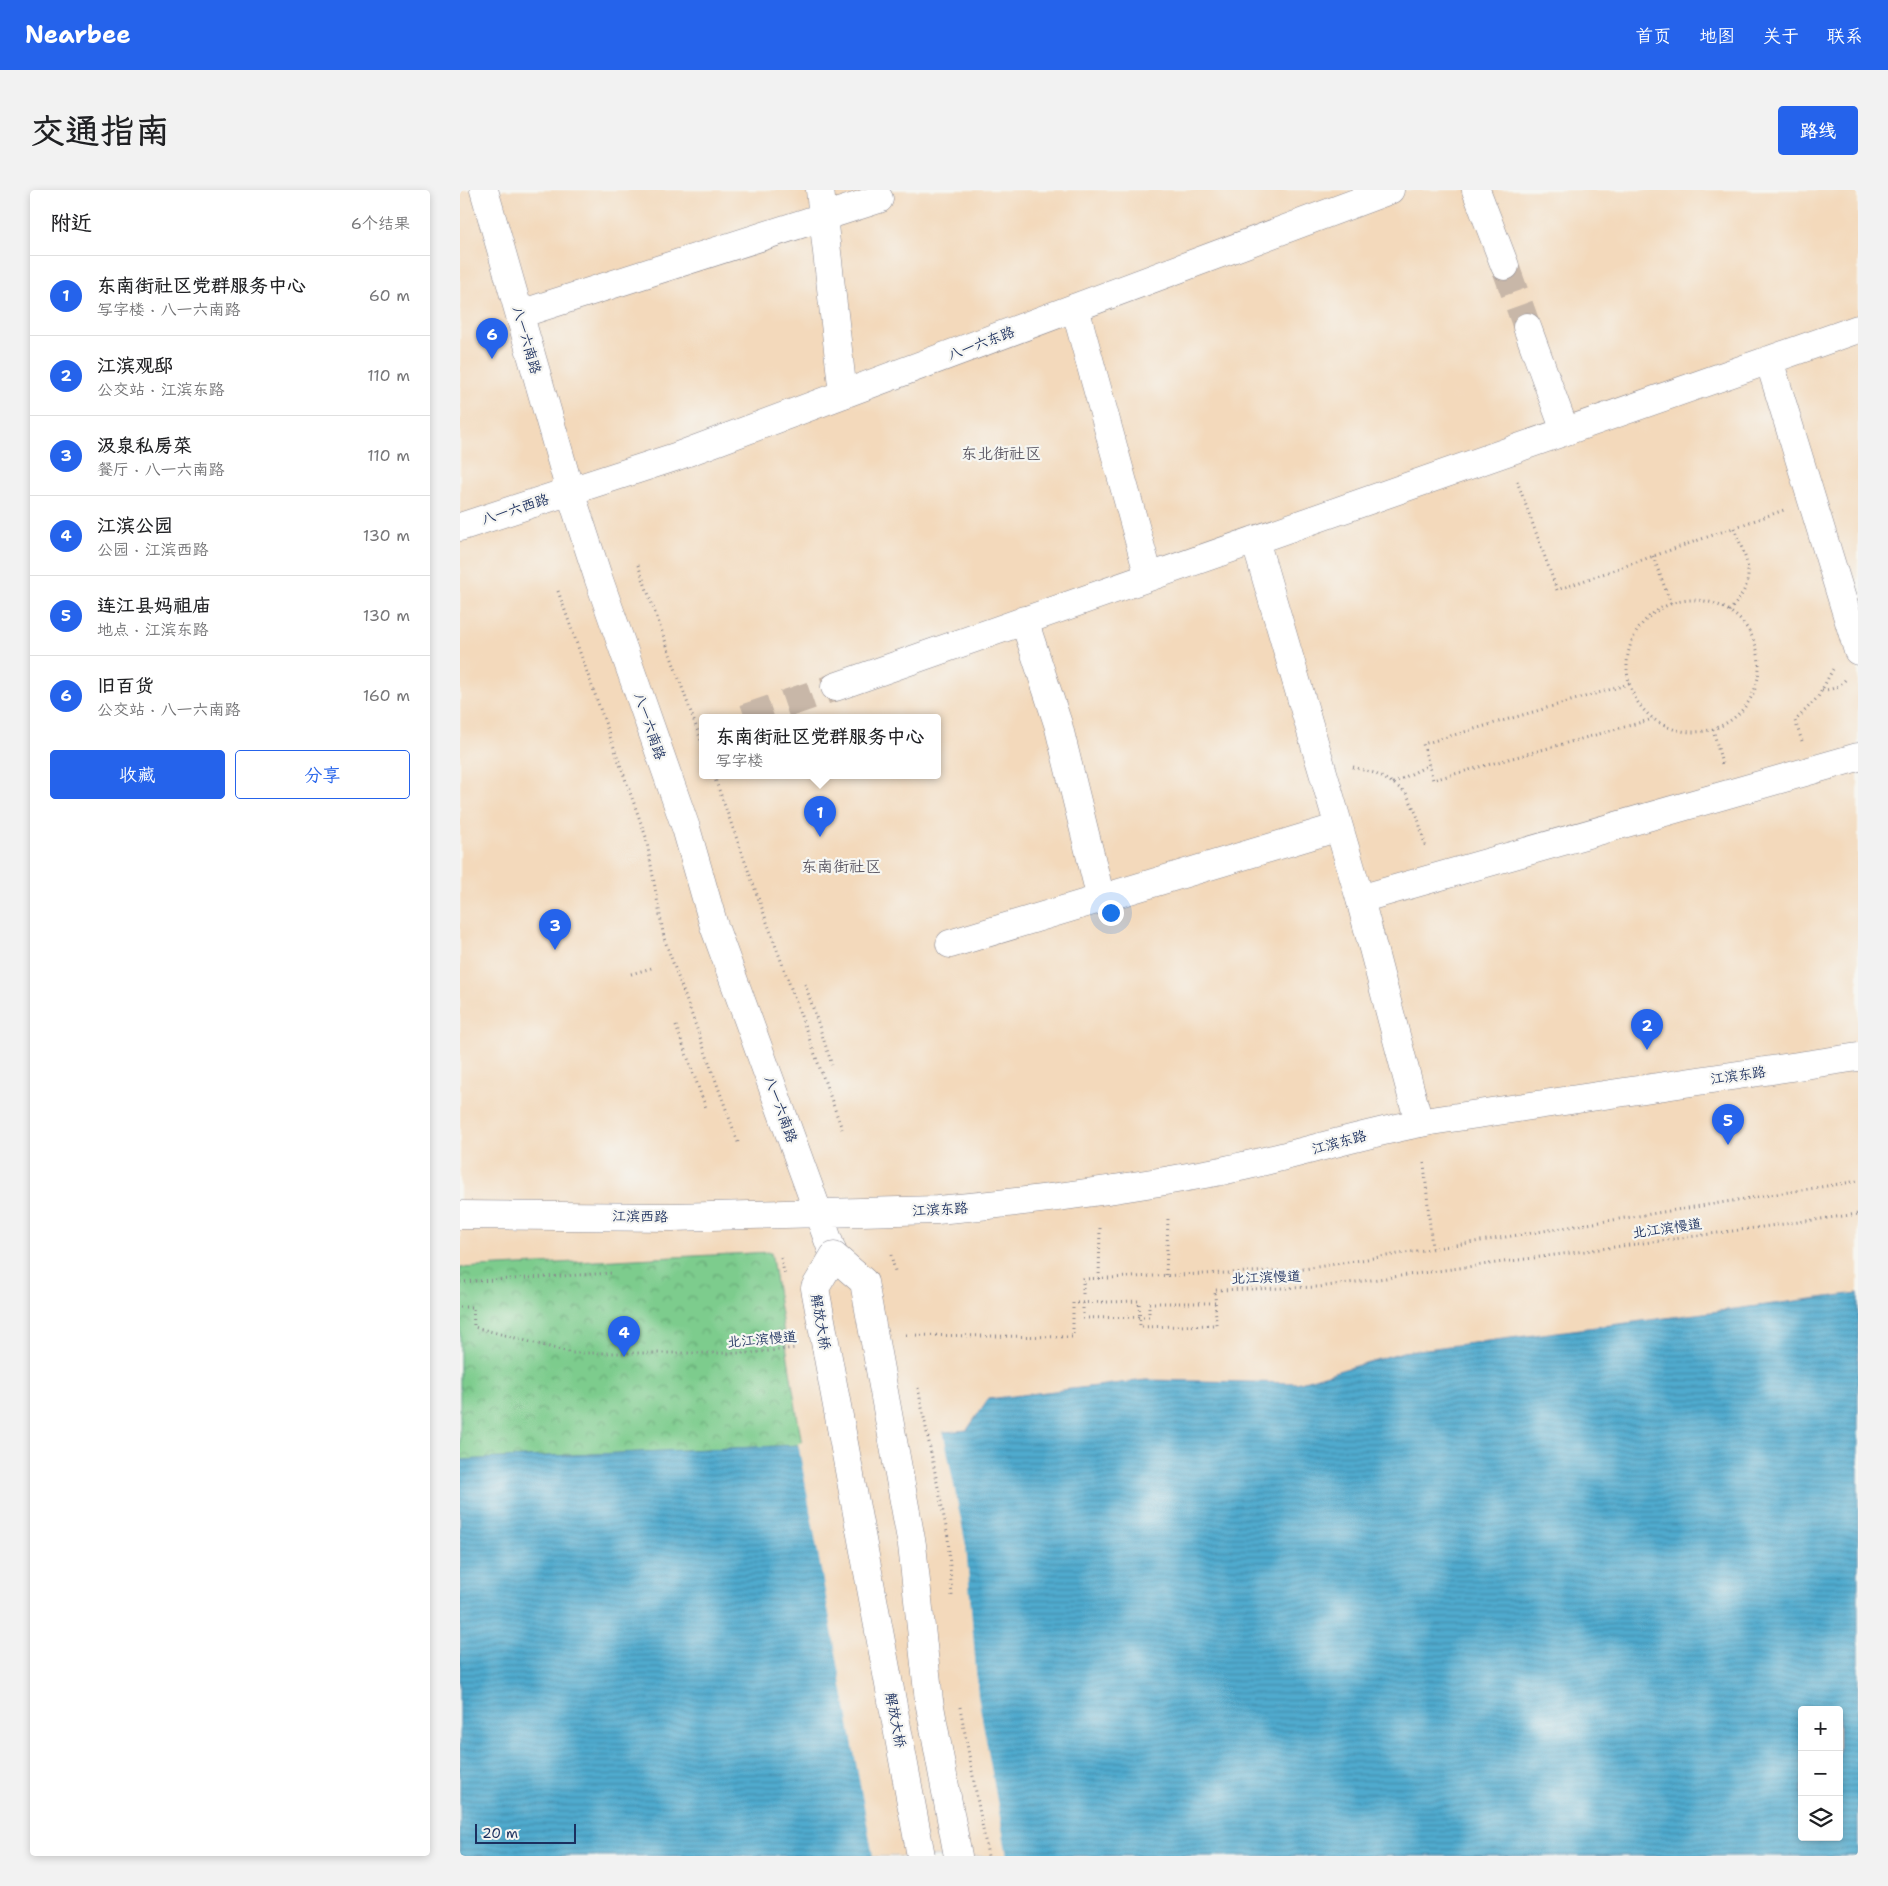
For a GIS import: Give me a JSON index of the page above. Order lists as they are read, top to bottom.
{
  "streets": {
    "street": [
      "八一六南路",
      "八一六东路",
      "八一六西路",
      "江滨东路",
      "江滨西路",
      "解放大桥"
    ],
    "path": ["北江滨慢道"]
  },
  "crossings": [
    ["八一六南路", "八一六东路"],
    ["八一六南路", "八一六西路"],
    ["八一六南路", "江滨东路"],
    ["八一六南路", "江滨西路"],
    ["八一六南路", "解放大桥"],
    ["八一六东路", "八一六西路"],
    ["江滨东路", "江滨西路"]
  ],
  "districts": ["东北街社区", "东南街社区"],
  "scale_bar": "20 m",
  "page": {
    "header": "Nearbee",
    "nav": [
      "首页",
      "地图",
      "关于",
      "联系"
    ],
    "buttons": [
      "路线",
      ["收藏", "分享"]
    ],
    "title": "交通指南",
    "heading": ["附近", "6个结果"],
    "list": [
      {
        "mark": "1",
        "name": "东南街社区党群服务中心",
        "note": "写字楼 · 八一六南路",
        "value": "60 m"
      },
      {
        "mark": "2",
        "name": "江滨观邸",
        "note": "公交站 · 江滨东路",
        "value": "110 m"
      },
      {
        "mark": "3",
        "name": "汲泉私房菜",
        "note": "餐厅 · 八一六南路",
        "value": "110 m"
      },
      {
        "mark": "4",
        "name": "江滨公园",
        "note": "公园 · 江滨西路",
        "value": "130 m"
      },
      {
        "mark": "5",
        "name": "连江县妈祖庙",
        "note": "地点 · 江滨东路",
        "value": "130 m"
      },
      {
        "mark": "6",
        "name": "旧百货",
        "note": "公交站 · 八一六南路",
        "value": "160 m"
      }
    ],
    "pins": [
      "6",
      "1",
      "3",
      "2",
      "5",
      "4"
    ],
    "popup": ["东南街社区党群服务中心", "写字楼"],
    "map_buttons": ["+", "−"],
    "scale": "20 m"
  }
}
